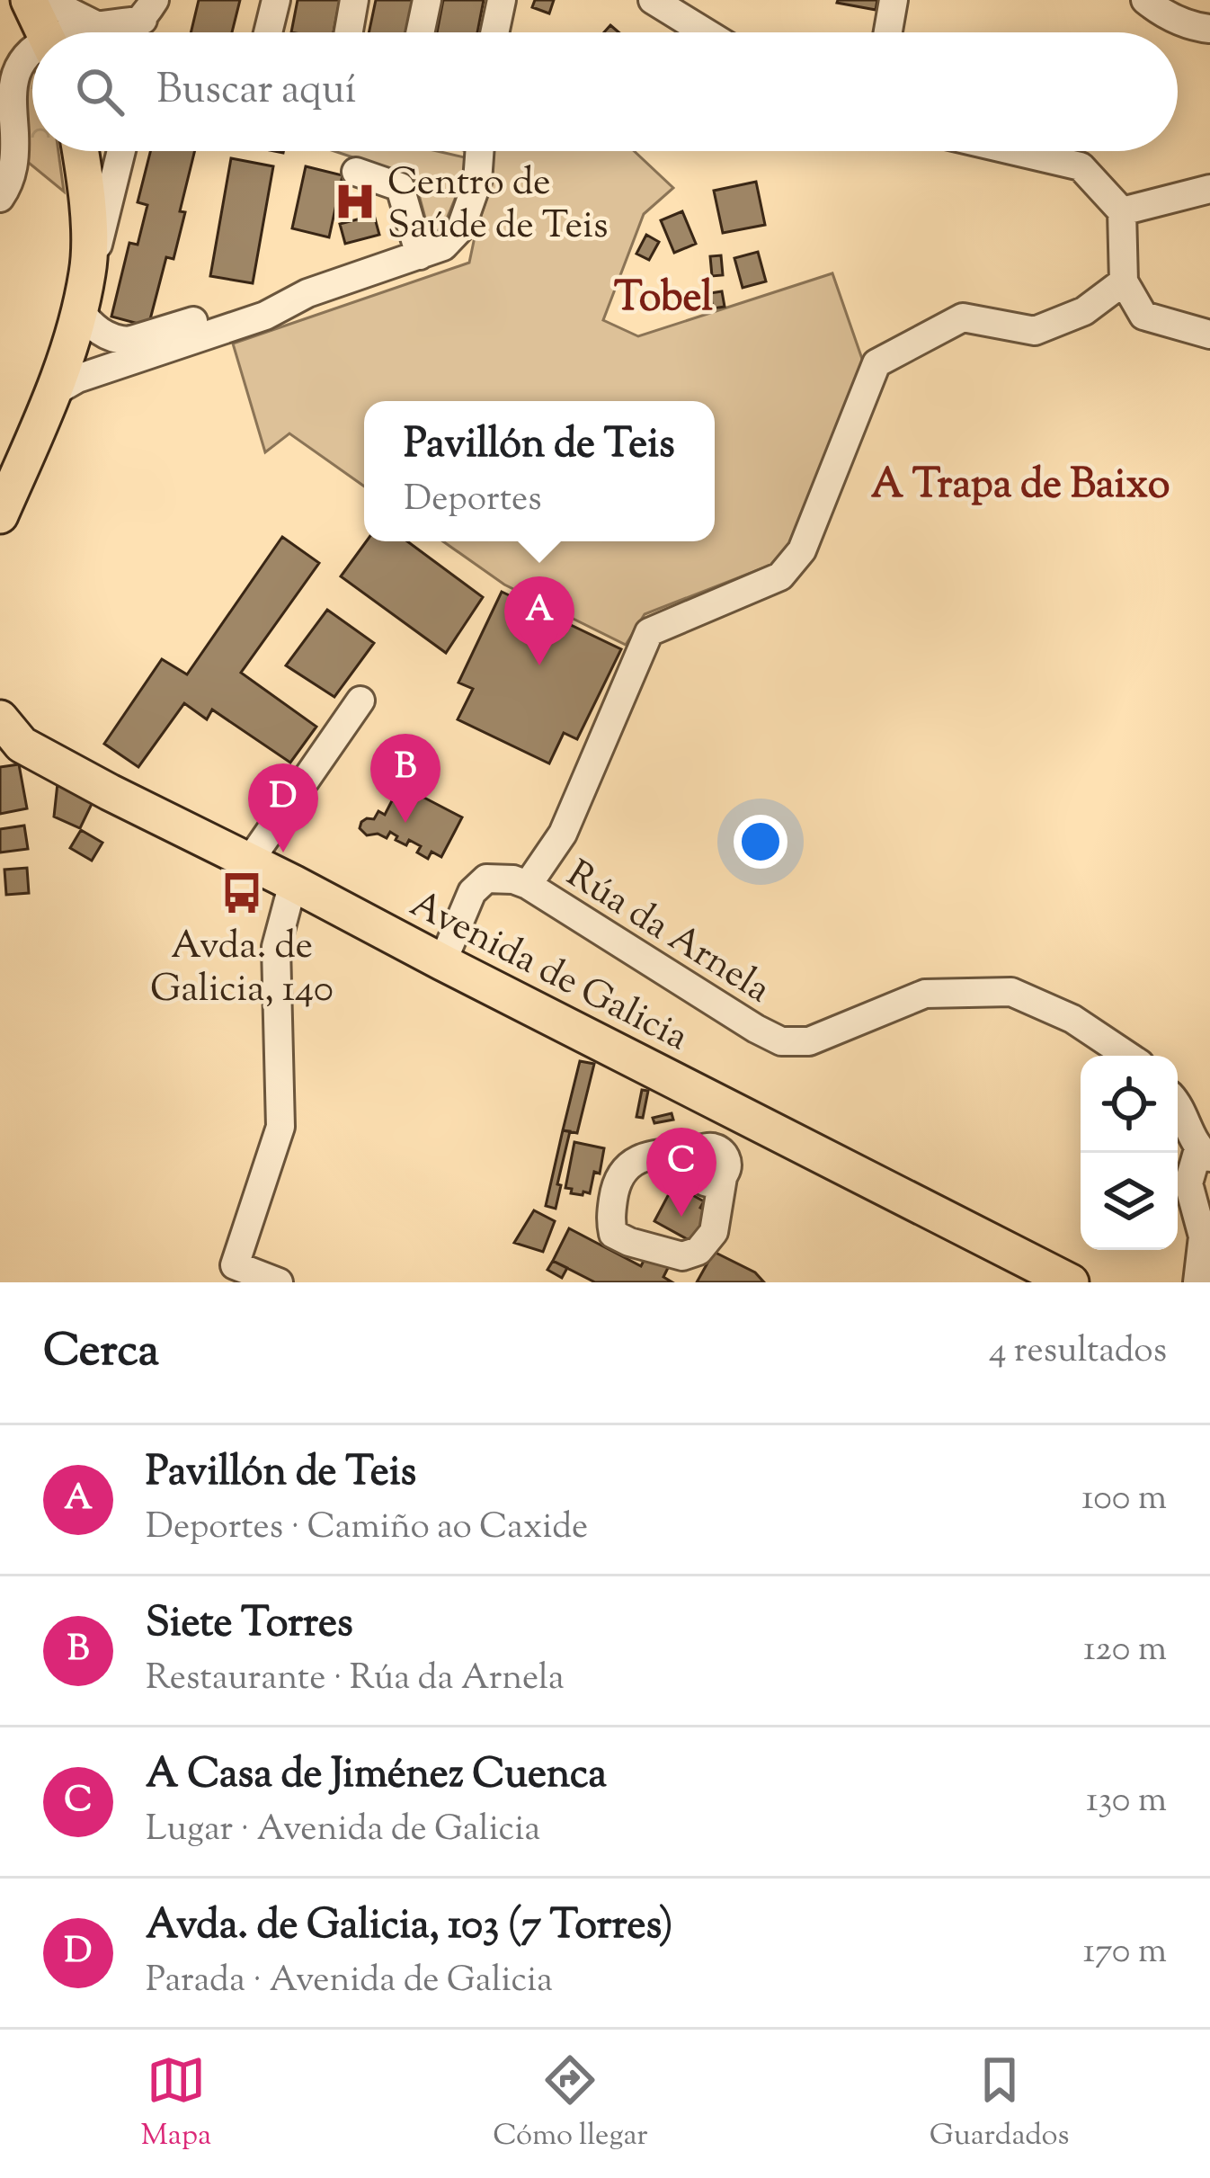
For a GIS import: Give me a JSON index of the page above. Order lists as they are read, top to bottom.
{
  "streets": {
    "main road": ["Avenida de Galicia"],
    "street": ["Rúa da Arnela"]
  },
  "crossings": [
    ["Rúa da Arnela", "Avenida de Galicia"]
  ],
  "districts": ["Tobel", "A Trapa de Baixo"],
  "places": {
    "hospital": ["Centro de Saúde de Teis"],
    "bus stop": ["Avda. de Galicia, 140"]
  },
  "page": {
    "search": "Buscar aquí",
    "popup": ["Pavillón de Teis", "Deportes"],
    "pins": [
      "A",
      "B",
      "D",
      "C"
    ],
    "heading": ["Cerca", "4 resultados"],
    "list": [
      {
        "mark": "A",
        "name": "Pavillón de Teis",
        "note": "Deportes · Camiño ao Caxide",
        "value": "100 m"
      },
      {
        "mark": "B",
        "name": "Siete Torres",
        "note": "Restaurante · Rúa da Arnela",
        "value": "120 m"
      },
      {
        "mark": "C",
        "name": "A Casa de Jiménez Cuenca",
        "note": "Lugar · Avenida de Galicia",
        "value": "130 m"
      },
      {
        "mark": "D",
        "name": "Avda. de Galicia, 103 (7 Torres)",
        "note": "Parada · Avenida de Galicia",
        "value": "170 m"
      }
    ],
    "nav": ["Mapa", "Cómo llegar", "Guardados"]
  }
}
